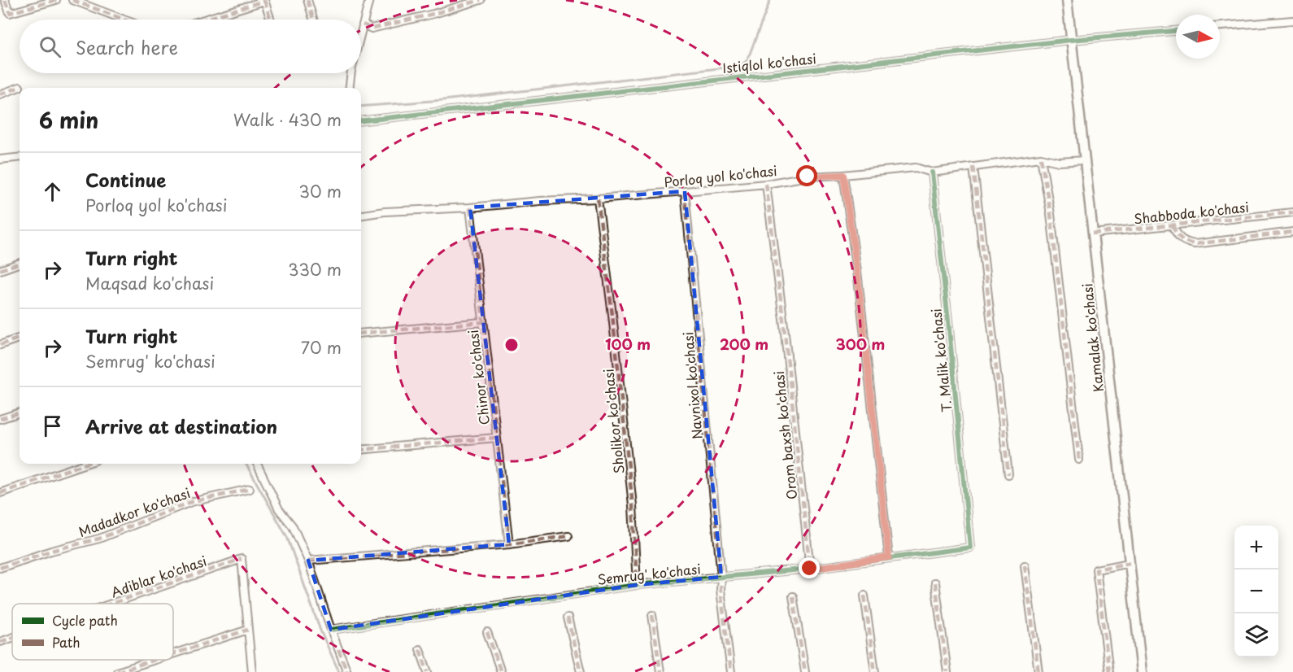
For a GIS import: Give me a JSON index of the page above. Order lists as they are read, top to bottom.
{
  "streets": {
    "main road": ["Kamalak ko'chasi"],
    "street": [
      "Istiqlol ko'chasi",
      "Porloq yol ko'chasi",
      "Shabboda ko'chasi",
      "T. Malik ko'chasi",
      "Chinor ko'chasi",
      "Navnixol ko'chasi",
      "Sholikor ko'chasi",
      "Orom baxsh ko'chasi",
      "Madadkor ko'chasi",
      "Semrug' ko'chasi",
      "Adiblar ko'chasi"
    ]
  },
  "crossings": [
    ["Istiqlol ko'chasi", "Kamalak ko'chasi"],
    ["Porloq yol ko'chasi", "Kamalak ko'chasi"],
    ["Porloq yol ko'chasi", "T. Malik ko'chasi"],
    ["Porloq yol ko'chasi", "Chinor ko'chasi"],
    ["Porloq yol ko'chasi", "Navnixol ko'chasi"],
    ["Porloq yol ko'chasi", "Sholikor ko'chasi"],
    ["Porloq yol ko'chasi", "Orom baxsh ko'chasi"],
    ["Shabboda ko'chasi", "Kamalak ko'chasi"],
    ["T. Malik ko'chasi", "Semrug' ko'chasi"],
    ["Navnixol ko'chasi", "Semrug' ko'chasi"],
    ["Sholikor ko'chasi", "Semrug' ko'chasi"],
    ["Orom baxsh ko'chasi", "Semrug' ko'chasi"]
  ],
  "legend": ["Cycle path", "Path"],
  "north": "right",
  "page": {
    "search": "Search here",
    "heading": ["6 min", "Walk · 430 m"],
    "list": [
      ["Continue", "Porloq yol ko'chasi", "30 m"],
      ["Turn right", "Maqsad ko'chasi", "330 m"],
      ["Turn right", "Semrug' ko'chasi", "70 m"],
      "Arrive at destination"
    ],
    "map_buttons": ["+", "−"]
  },
  "rings": ["100 m", "200 m", "300 m"]
}
